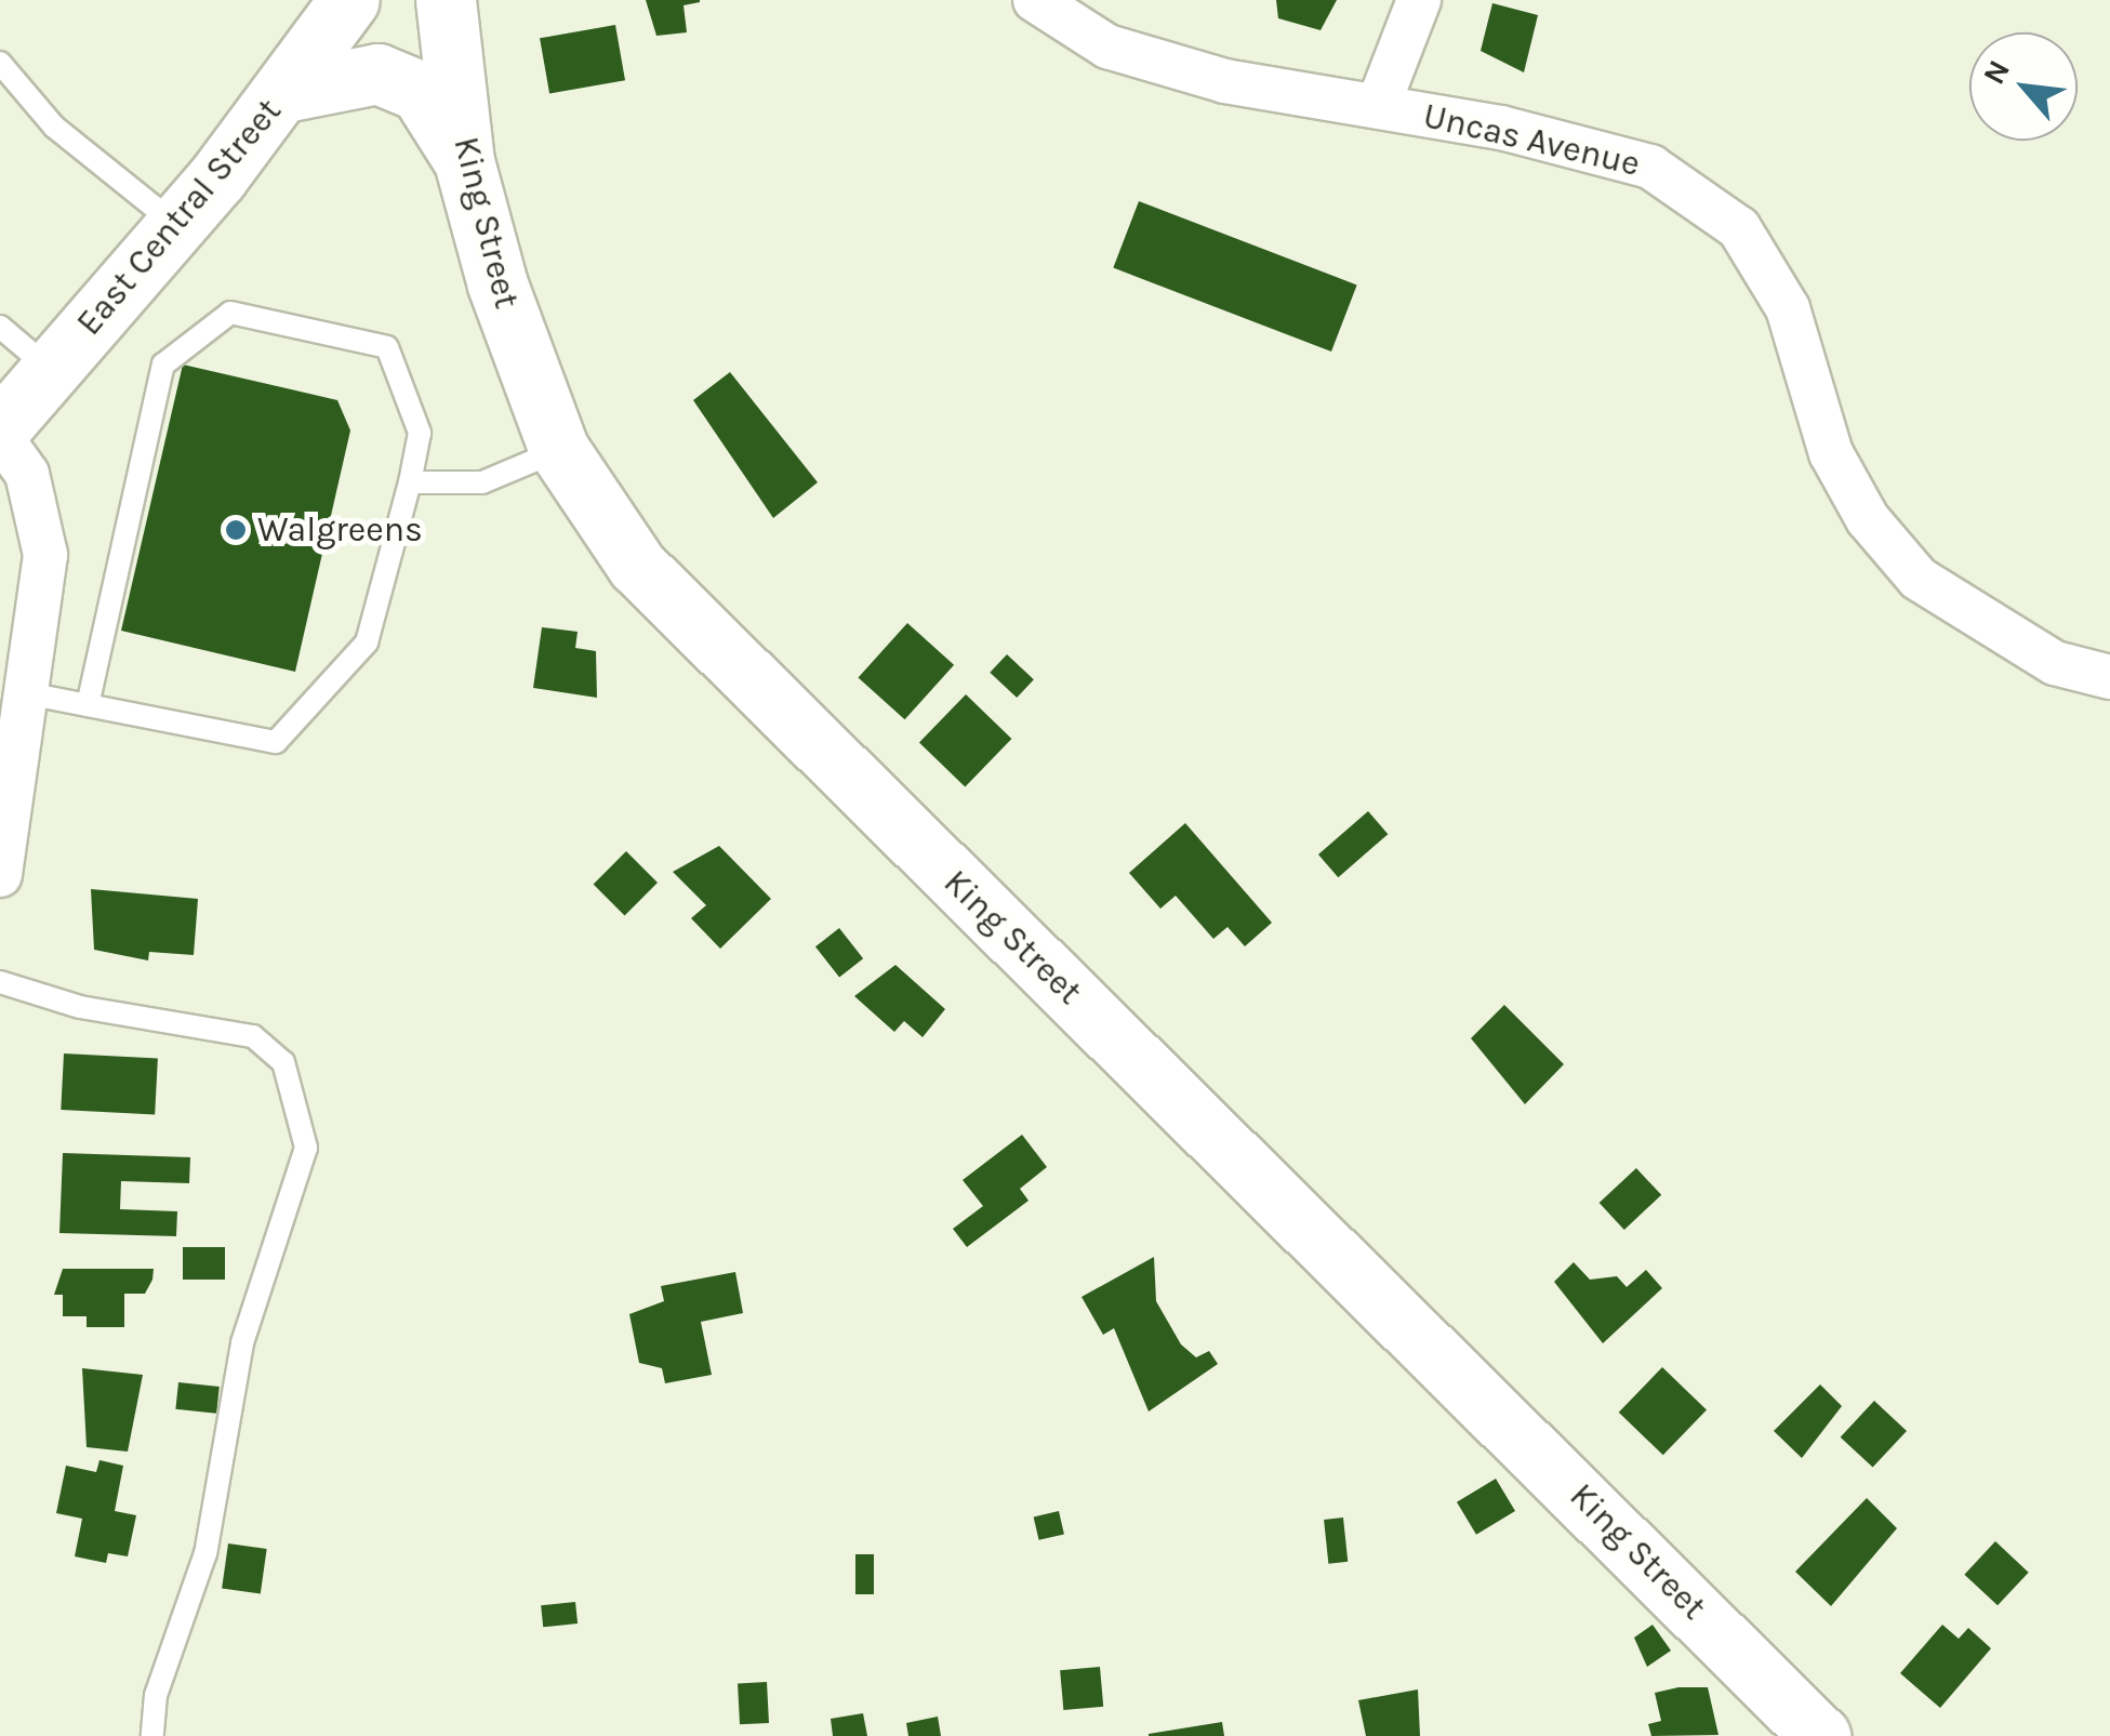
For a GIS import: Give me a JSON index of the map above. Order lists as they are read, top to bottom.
{
  "streets": {
    "main road": ["East Central Street", "King Street"],
    "street": ["Uncas Avenue"]
  },
  "places": ["Walgreens"],
  "north": "top left"
}
